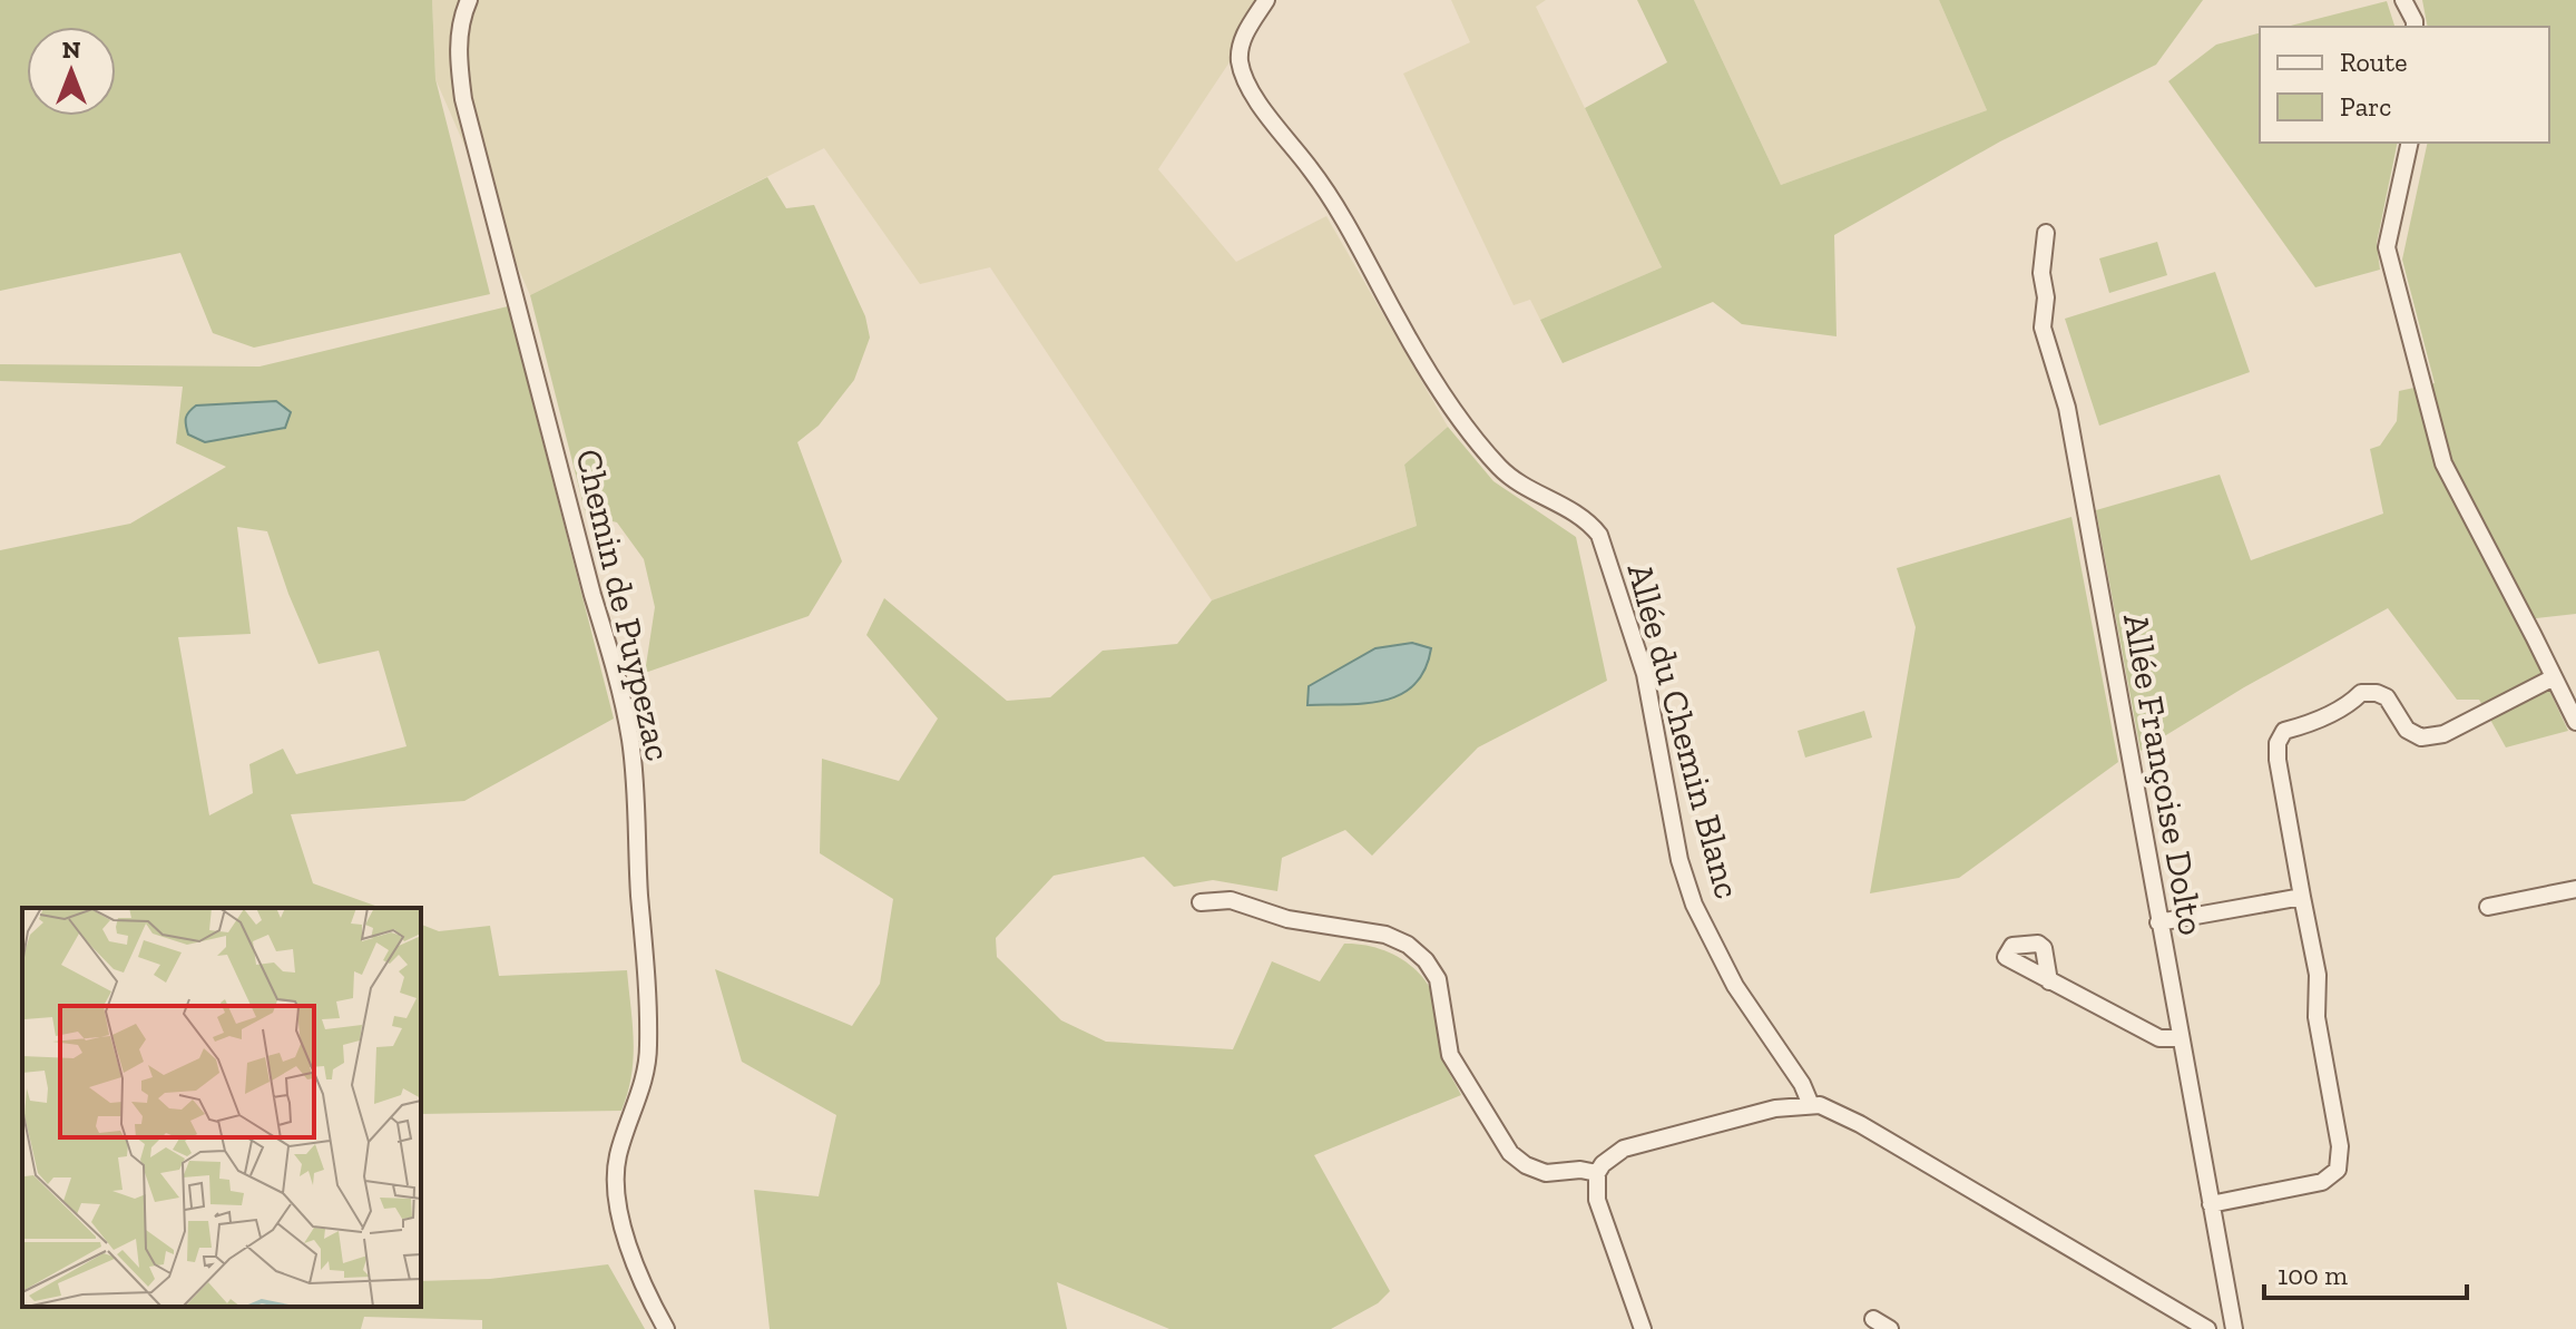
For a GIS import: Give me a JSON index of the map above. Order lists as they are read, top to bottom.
{
  "streets": {
    "street": ["Chemin de Puypezac", "Allée du Chemin Blanc", "Allée Françoise Dolto"]
  },
  "legend": ["Route", "Parc"],
  "scale_bar": "100 m",
  "north": "top"
}
